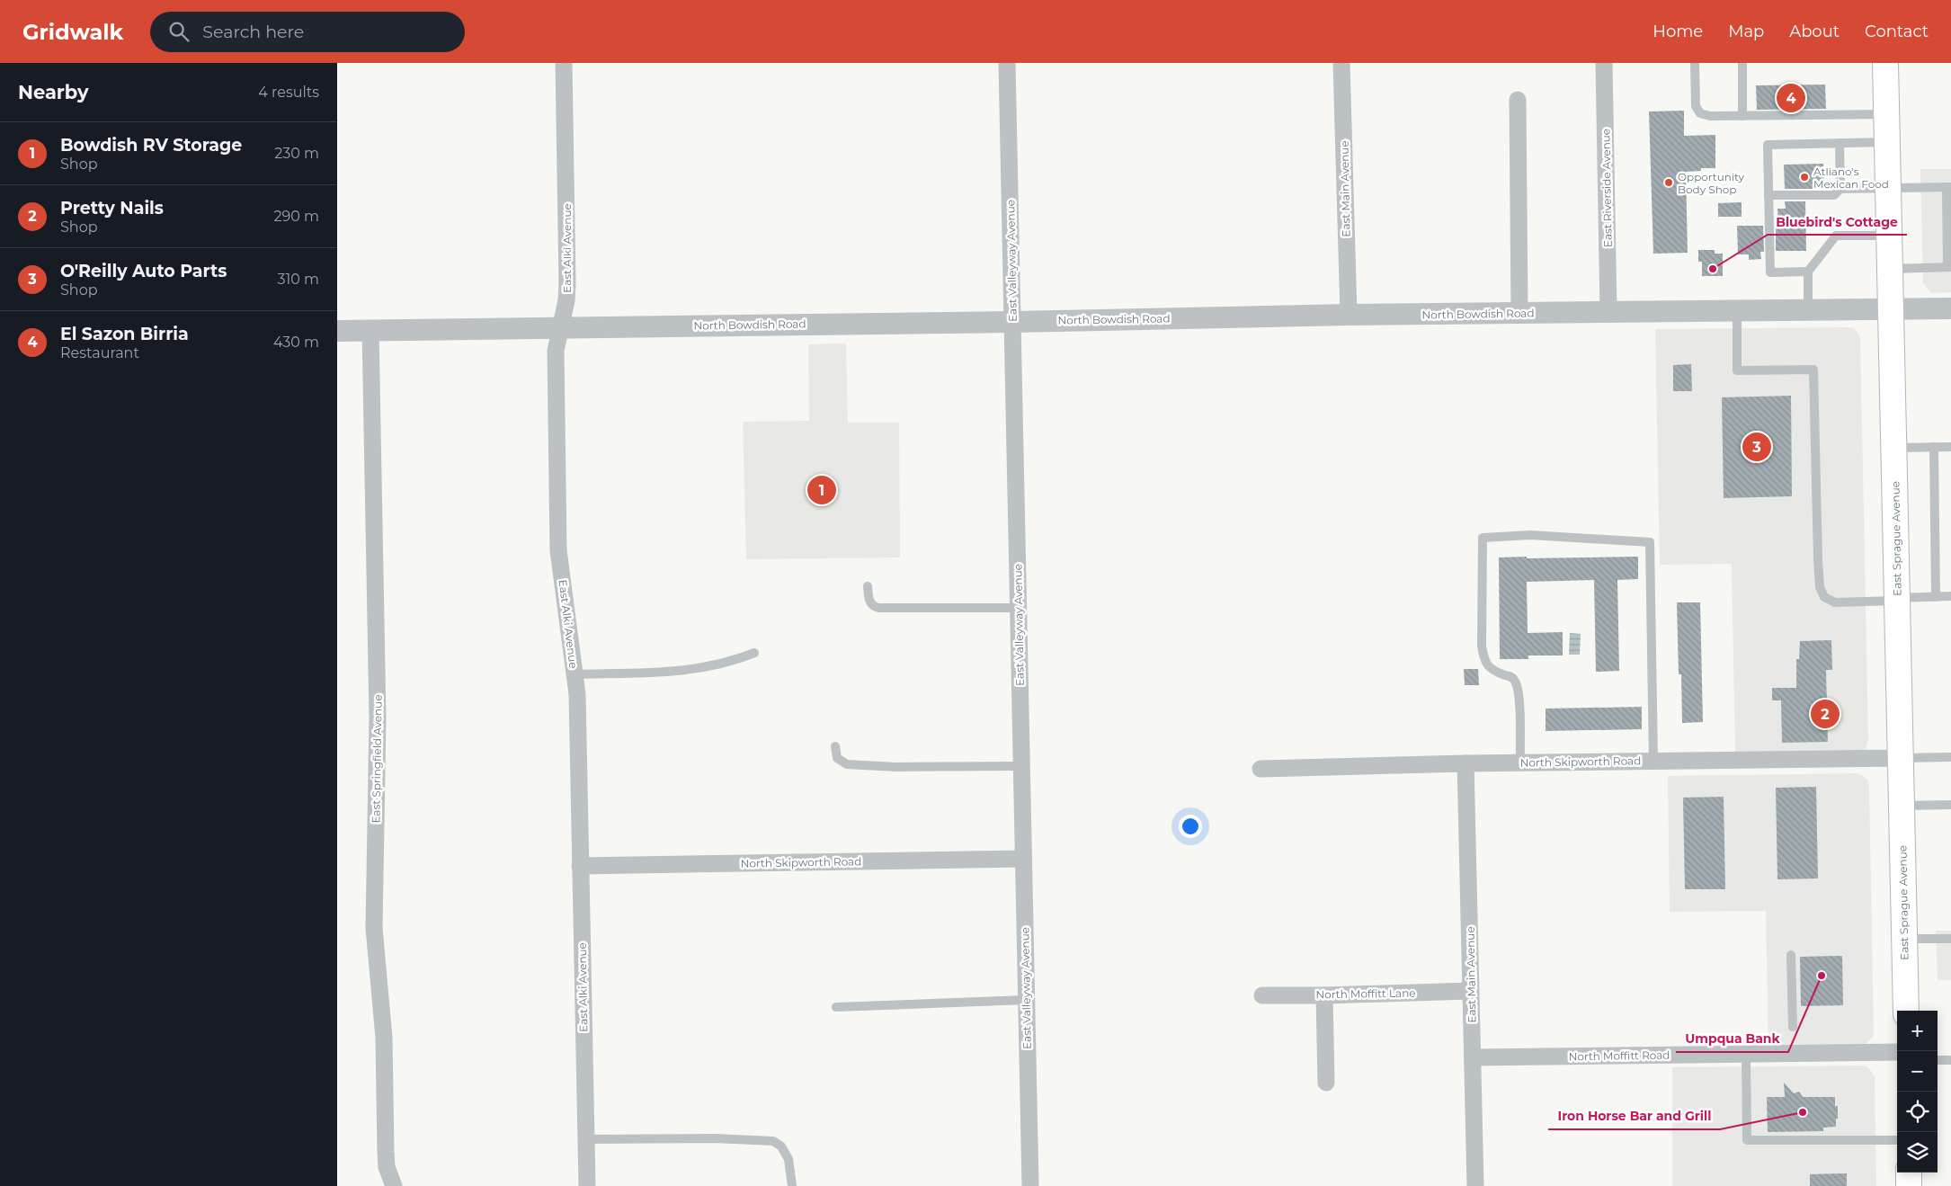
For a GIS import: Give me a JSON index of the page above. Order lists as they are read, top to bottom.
{
  "streets": {
    "main road": ["East Sprague Avenue"],
    "street": [
      "East Riverside Avenue",
      "East Main Avenue",
      "East Alki Avenue",
      "East Valleyway Avenue",
      "North Bowdish Road",
      "East Springfield Avenue",
      "North Skipworth Road",
      "North Moffitt Lane",
      "North Moffitt Road"
    ]
  },
  "crossings": [
    ["East Riverside Avenue", "North Bowdish Road"],
    ["East Main Avenue", "North Bowdish Road"],
    ["East Main Avenue", "North Skipworth Road"],
    ["East Main Avenue", "North Moffitt Lane"],
    ["East Main Avenue", "North Moffitt Road"],
    ["East Alki Avenue", "North Bowdish Road"],
    ["East Alki Avenue", "North Skipworth Road"],
    ["East Valleyway Avenue", "North Bowdish Road"],
    ["East Valleyway Avenue", "North Skipworth Road"],
    ["North Bowdish Road", "East Sprague Avenue"],
    ["North Bowdish Road", "East Springfield Avenue"],
    ["East Sprague Avenue", "North Skipworth Road"]
  ],
  "places": [
    "Atliano's Mexican Food",
    "Opportunity Body Shop",
    "Bluebird's Cottage",
    "Umpqua Bank",
    "Iron Horse Bar and Grill"
  ],
  "page": {
    "header": "Gridwalk",
    "search": "Search here",
    "nav": [
      "Home",
      "Map",
      "About",
      "Contact"
    ],
    "heading": ["Nearby", "4 results"],
    "pins": [
      "4",
      "3",
      "1",
      "2"
    ],
    "list": [
      {
        "mark": "1",
        "name": "Bowdish RV Storage",
        "note": "Shop",
        "value": "230 m"
      },
      {
        "mark": "2",
        "name": "Pretty Nails",
        "note": "Shop",
        "value": "290 m"
      },
      {
        "mark": "3",
        "name": "O'Reilly Auto Parts",
        "note": "Shop",
        "value": "310 m"
      },
      {
        "mark": "4",
        "name": "El Sazon Birria",
        "note": "Restaurant",
        "value": "430 m"
      }
    ],
    "map_buttons": ["+", "−"]
  }
}
